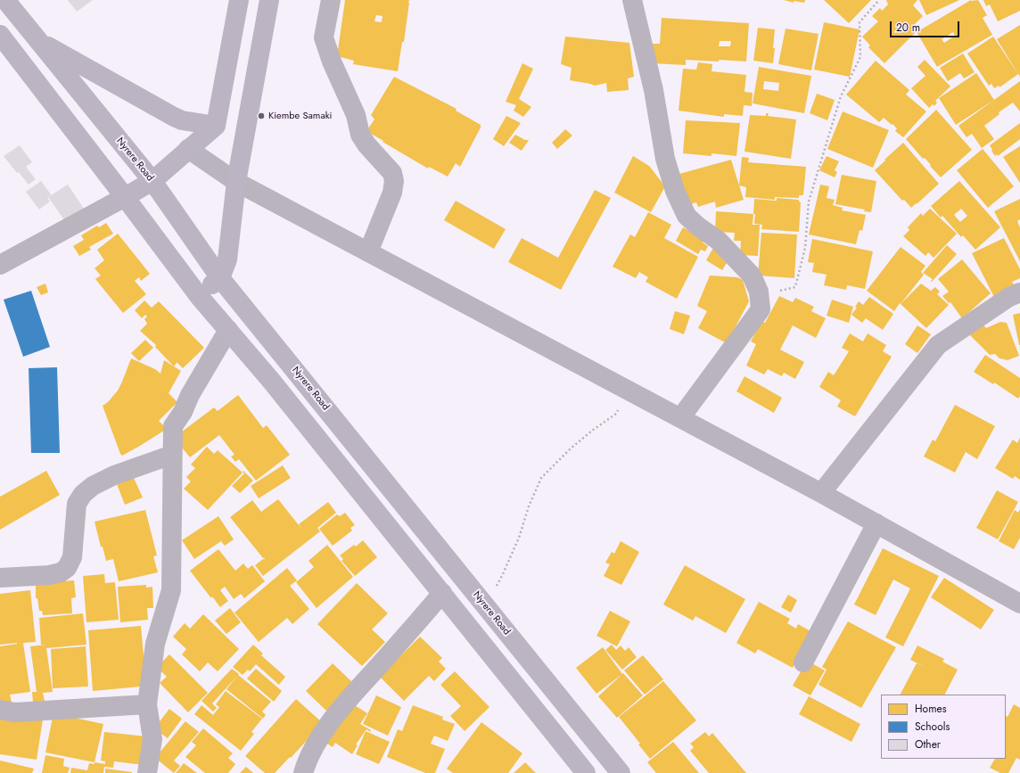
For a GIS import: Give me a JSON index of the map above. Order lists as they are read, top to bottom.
{
  "streets": {
    "main road": ["Nyrere Road"]
  },
  "places": ["Kiembe Samaki"],
  "legend": ["Homes", "Schools", "Other"],
  "scale_bar": "20 m"
}
